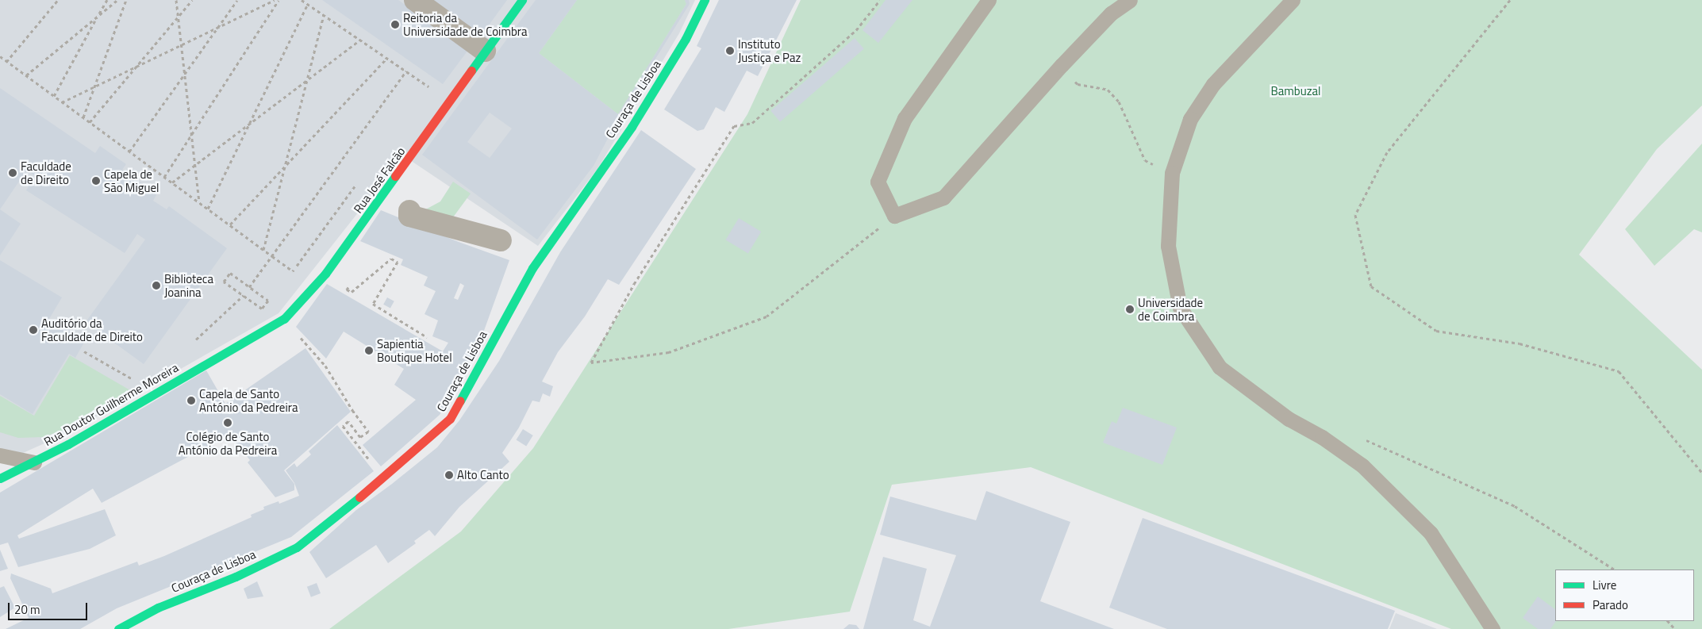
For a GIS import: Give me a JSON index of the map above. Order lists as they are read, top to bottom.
{
  "streets": {
    "street": ["Couraça de Lisboa", "Rua José Falcão", "Rua Doutor Guilherme Moreira"]
  },
  "crossings": [
    ["Rua José Falcão", "Rua Doutor Guilherme Moreira"]
  ],
  "parks": ["Bambuzal"],
  "places": [
    "Reitoria da Universidade de Coimbra",
    "Instituto Justiça e Paz",
    "Faculdade de Direito",
    "Capela de São Miguel",
    "Biblioteca Joanina",
    "Universidade de Coimbra",
    "Auditório da Faculdade de Direito",
    "Sapientia Boutique Hotel",
    "Capela de Santo António da Pedreira",
    "Colégio de Santo António da Pedreira",
    "Alto Canto"
  ],
  "legend": ["Livre", "Parado"],
  "scale_bar": "20 m"
}
